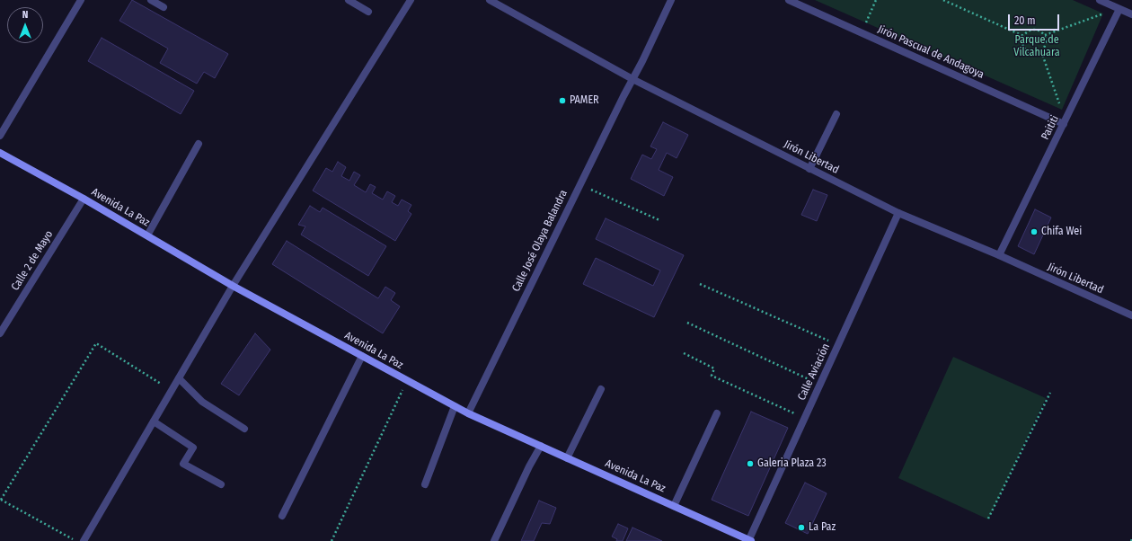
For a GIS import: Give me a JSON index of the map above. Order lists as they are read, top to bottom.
{
  "streets": {
    "main road": ["Avenida La Paz"],
    "street": [
      "Jirón Pascual de Andagoya",
      "Paititi",
      "Jirón Libertad",
      "Calle José Olaya Balandra",
      "Calle 2 de Mayo",
      "Calle Aviación"
    ]
  },
  "crossings": [
    ["Jirón Pascual de Andagoya", "Paititi"],
    ["Paititi", "Jirón Libertad"],
    ["Jirón Libertad", "Calle José Olaya Balandra"],
    ["Jirón Libertad", "Calle Aviación"],
    ["Avenida La Paz", "Calle José Olaya Balandra"],
    ["Avenida La Paz", "Calle 2 de Mayo"],
    ["Avenida La Paz", "Calle Aviación"]
  ],
  "parks": ["Parque de Vilcahuara"],
  "places": [
    "PAMER",
    "Chifa Wei",
    "Galeria Plaza 23",
    "La Paz"
  ],
  "scale_bar": "20 m",
  "north": "top"
}
